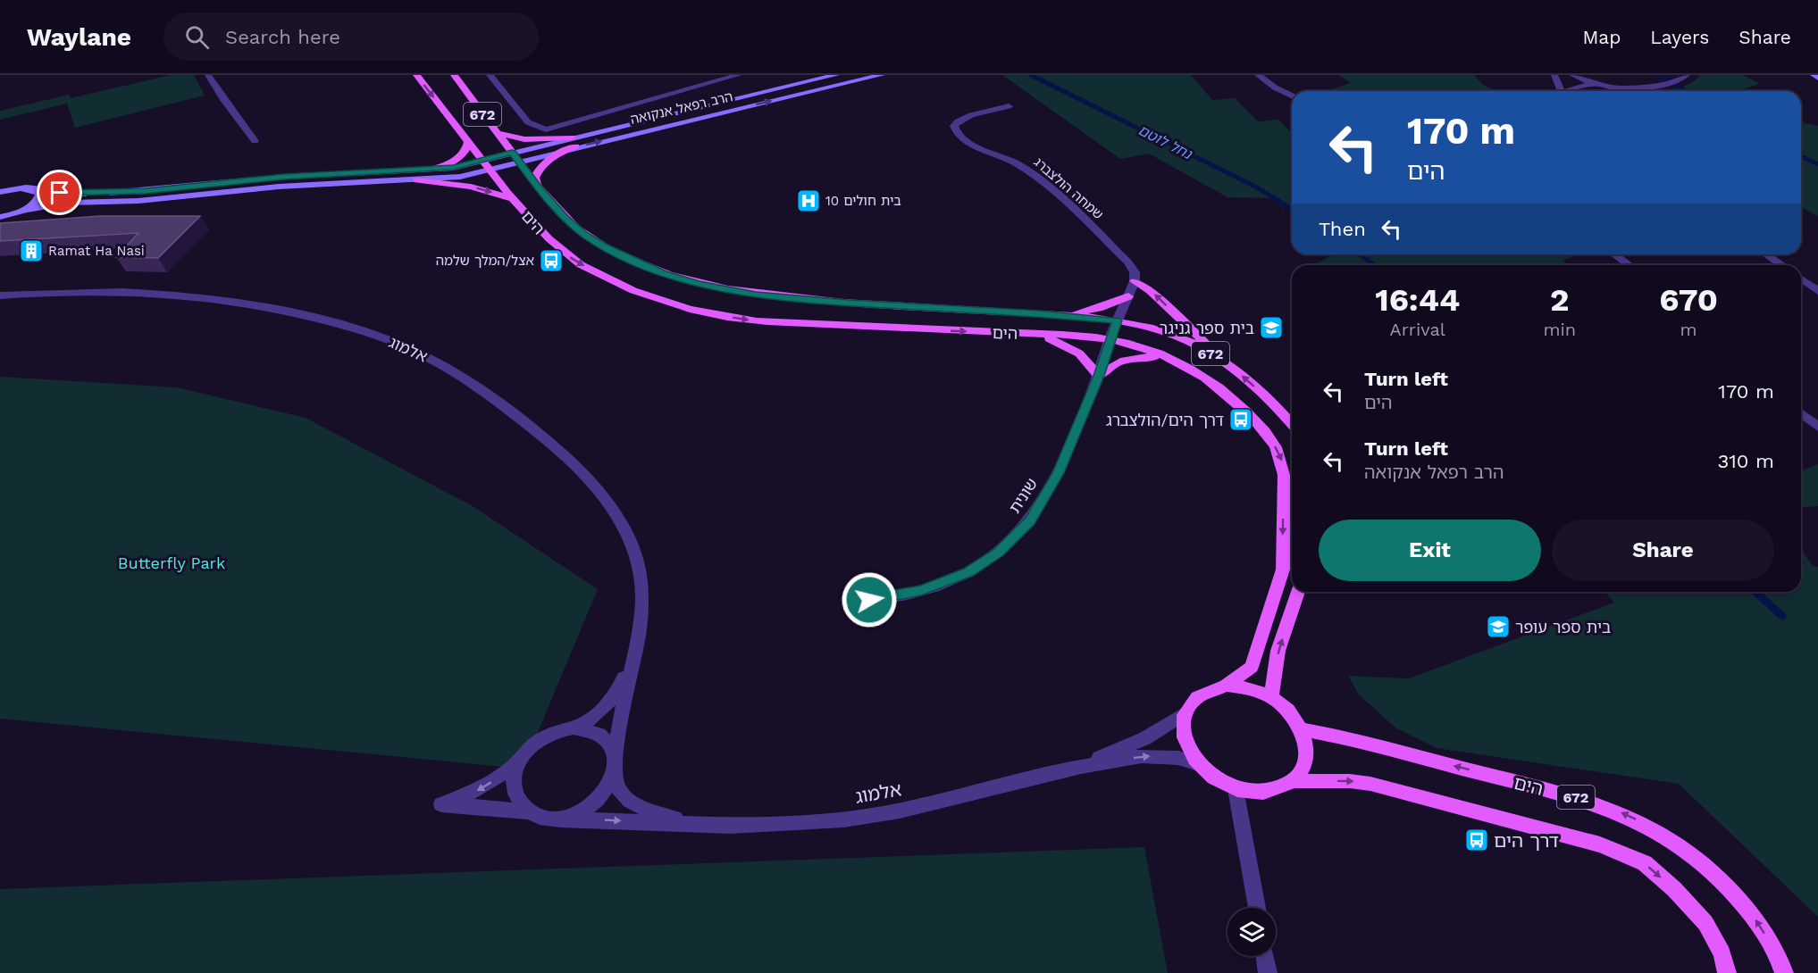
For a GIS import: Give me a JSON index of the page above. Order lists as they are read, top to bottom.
{
  "streets": {
    "main road": ["672", "הים"],
    "street": [
      "הרב רפאל אנקואה",
      "שמחה הולצברג",
      "אלמוג",
      "שונית"
    ]
  },
  "crossings": [
    ["הרב רפאל אנקואה", "672"],
    ["הרב רפאל אנקואה", "הים"],
    ["672", "הים"],
    ["672", "אלמוג"],
    ["הים", "אלמוג"],
    ["הים", "שונית"]
  ],
  "water": ["נחל לוטם"],
  "parks": ["Butterfly Park"],
  "places": {
    "hospital": ["בית חולים 10"],
    "building": ["Ramat Ha Nasi"],
    "bus stop": ["אצל/המלך שלמה", "דרך הים/הולצברג", "דרך הים"],
    "school or university": ["בית ספר גניגר", "בית ספר עופר"]
  },
  "page": {
    "header": "Waylane",
    "search": "Search here",
    "nav": ["Map", "Layers", "Share"],
    "turn": ["170 m", "הים"],
    "then": "Then",
    "eta": [
      "16:44",
      "Arrival",
      "2",
      "min",
      "670",
      "m"
    ],
    "list": [
      {
        "name": "Turn left",
        "note": "הים",
        "value": "170 m"
      },
      {
        "name": "Turn left",
        "note": "הרב רפאל אנקואה",
        "value": "310 m"
      }
    ],
    "buttons": ["Exit", "Share"]
  }
}
